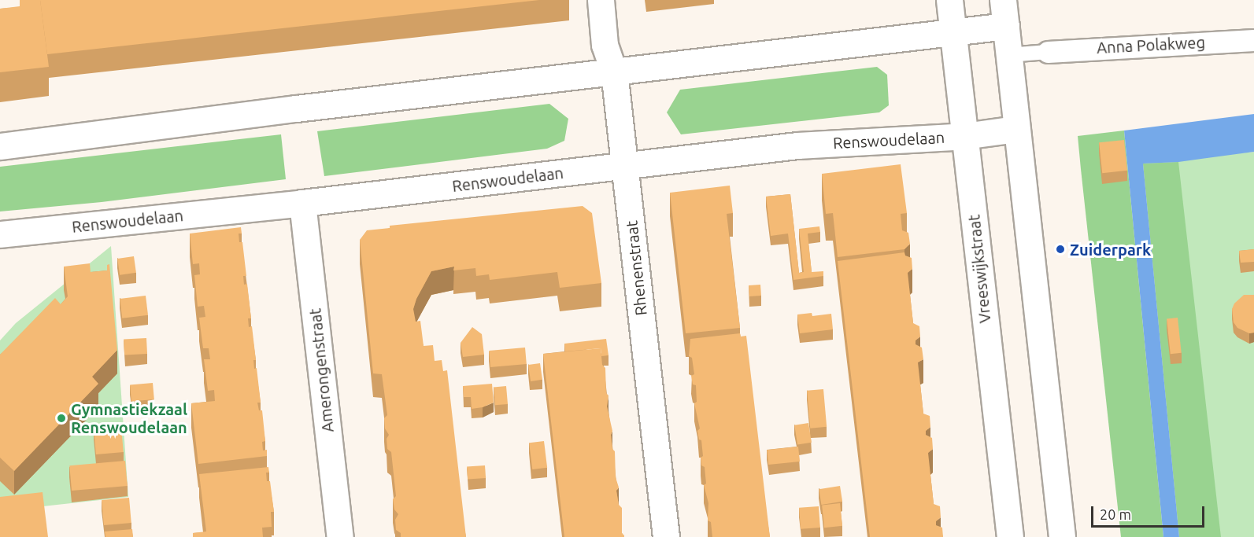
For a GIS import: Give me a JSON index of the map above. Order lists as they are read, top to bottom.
{
  "streets": {
    "street": [
      "Anna Polakweg",
      "Renswoudelaan",
      "Rhenenstraat",
      "Vreeswijkstraat",
      "Amerongenstraat"
    ]
  },
  "crossings": [
    ["Renswoudelaan", "Rhenenstraat"],
    ["Renswoudelaan", "Vreeswijkstraat"],
    ["Renswoudelaan", "Amerongenstraat"]
  ],
  "places": ["Zuiderpark", "Gymnastiekzaal Renswoudelaan"],
  "scale_bar": "20 m"
}
